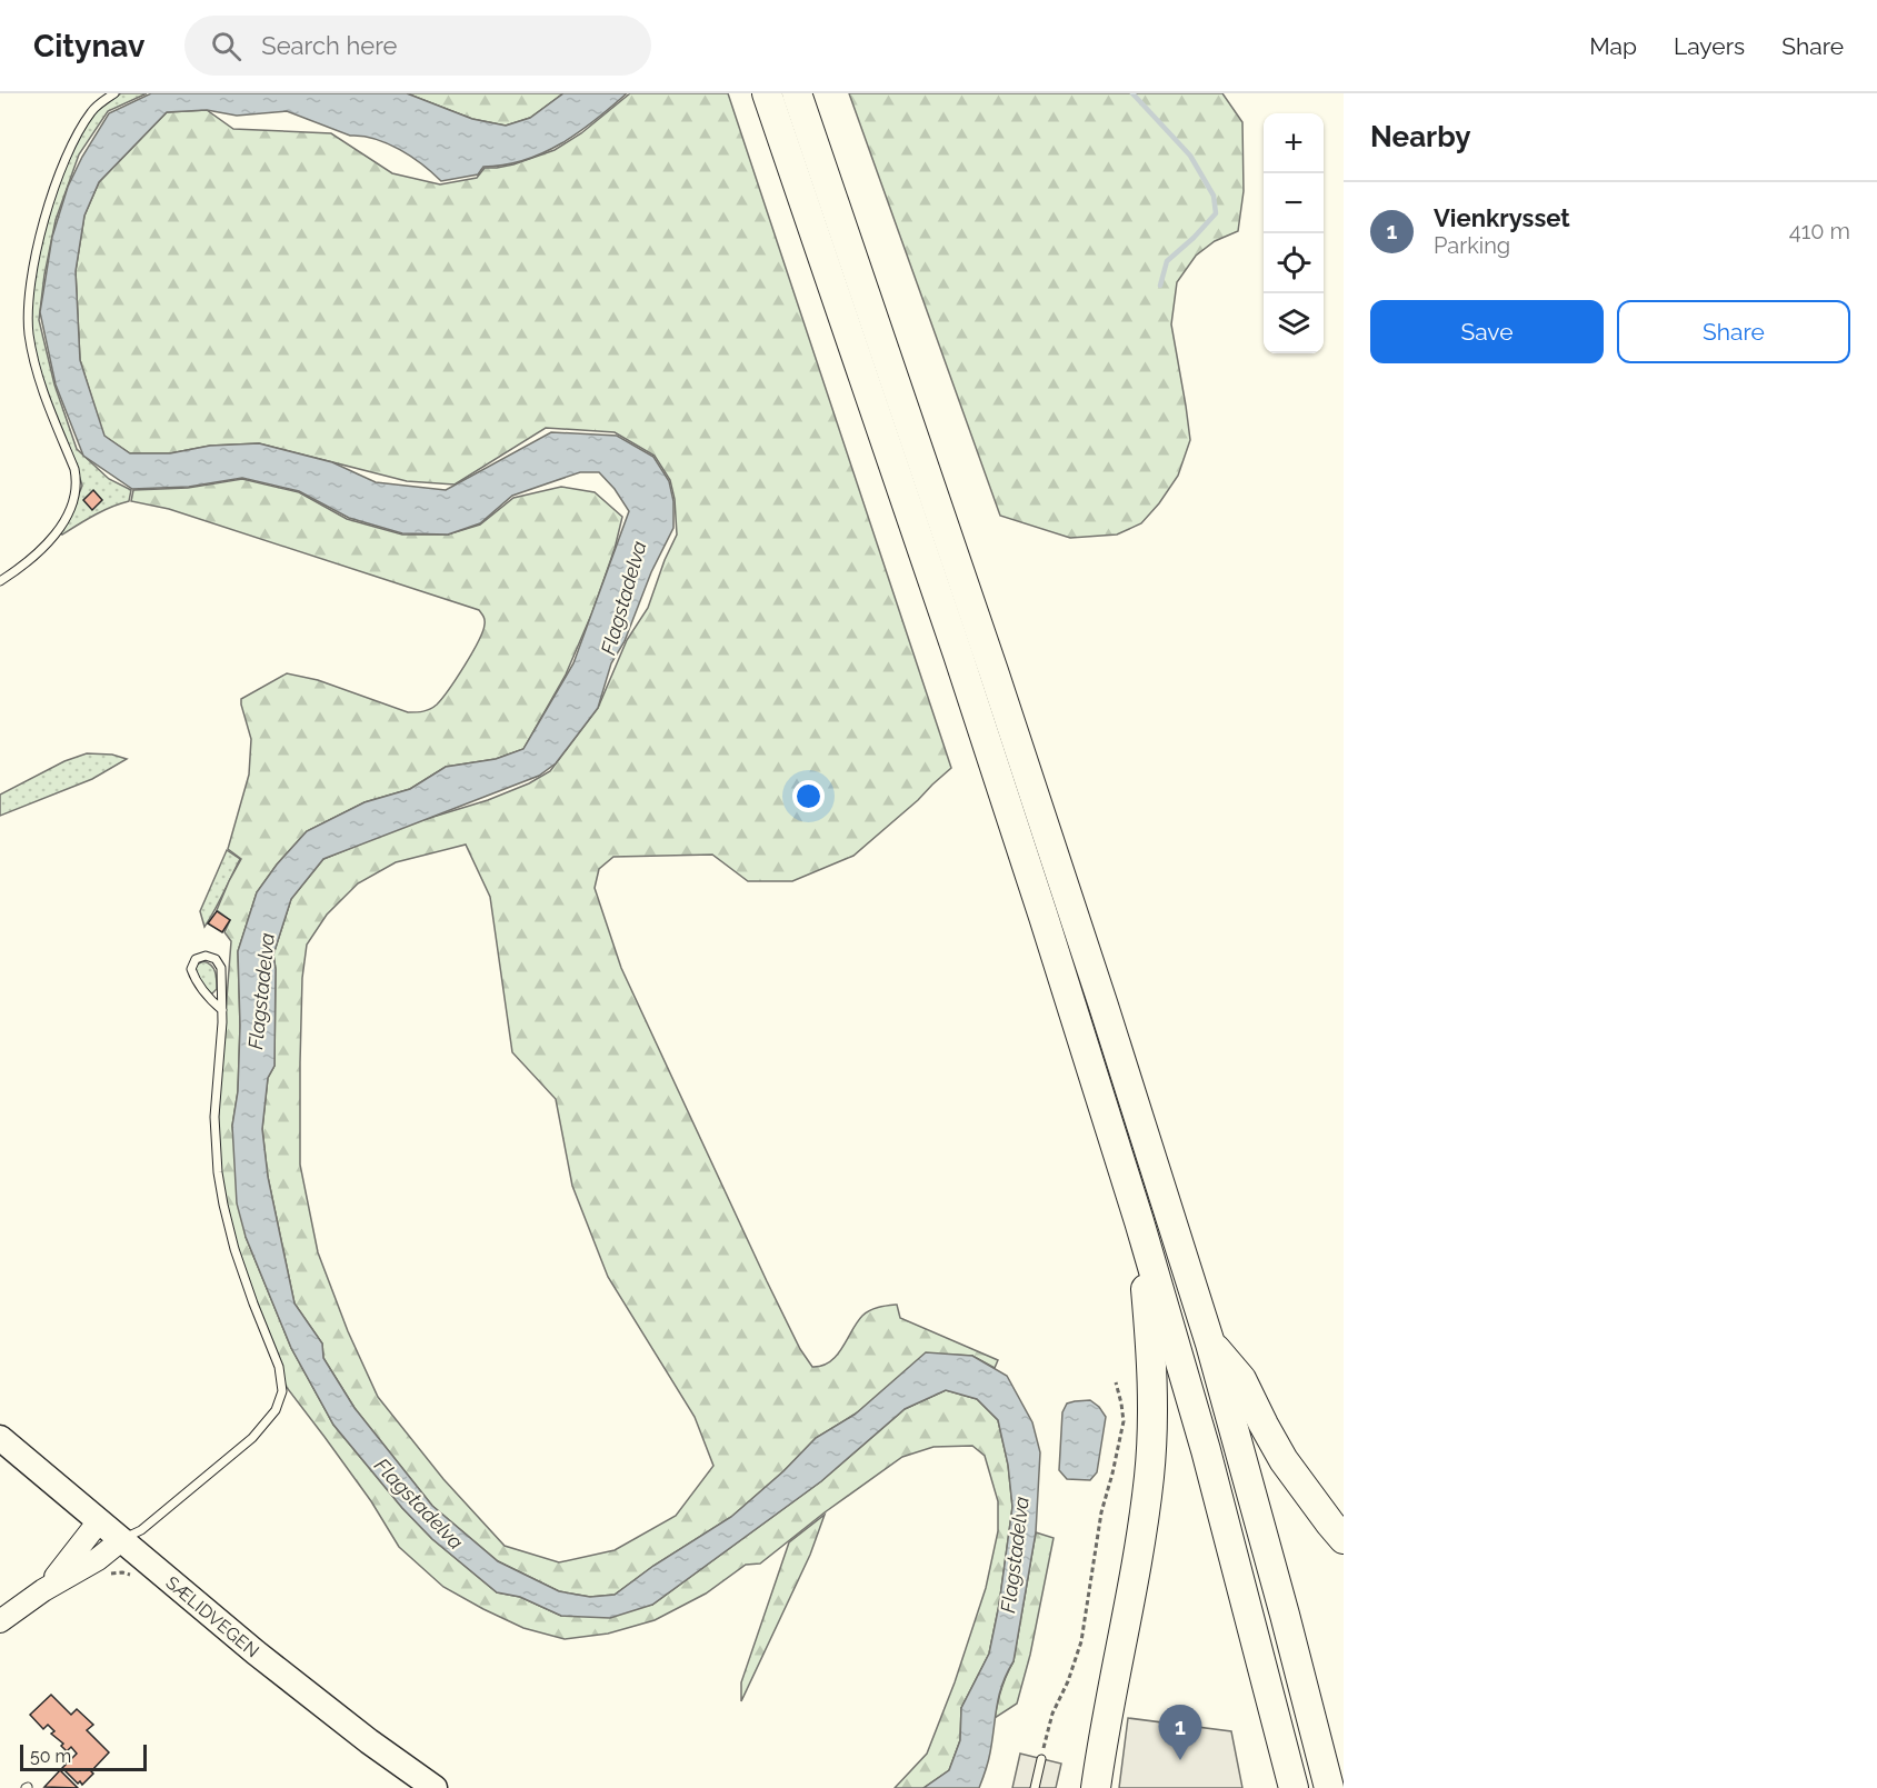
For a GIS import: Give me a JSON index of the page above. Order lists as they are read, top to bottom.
{
  "streets": {
    "main road": ["SÆLIDVEGEN"]
  },
  "water": ["Flagstadelva"],
  "scale_bar": "50 m",
  "page": {
    "header": "Citynav",
    "search": "Search here",
    "nav": ["Map", "Layers", "Share"],
    "heading": "Nearby",
    "map_buttons": ["+", "−"],
    "list": [
      {
        "mark": "1",
        "name": "Vienkrysset",
        "note": "Parking",
        "value": "410 m"
      }
    ],
    "buttons": ["Save", "Share"],
    "pins": "1",
    "scale": "50 m"
  }
}
